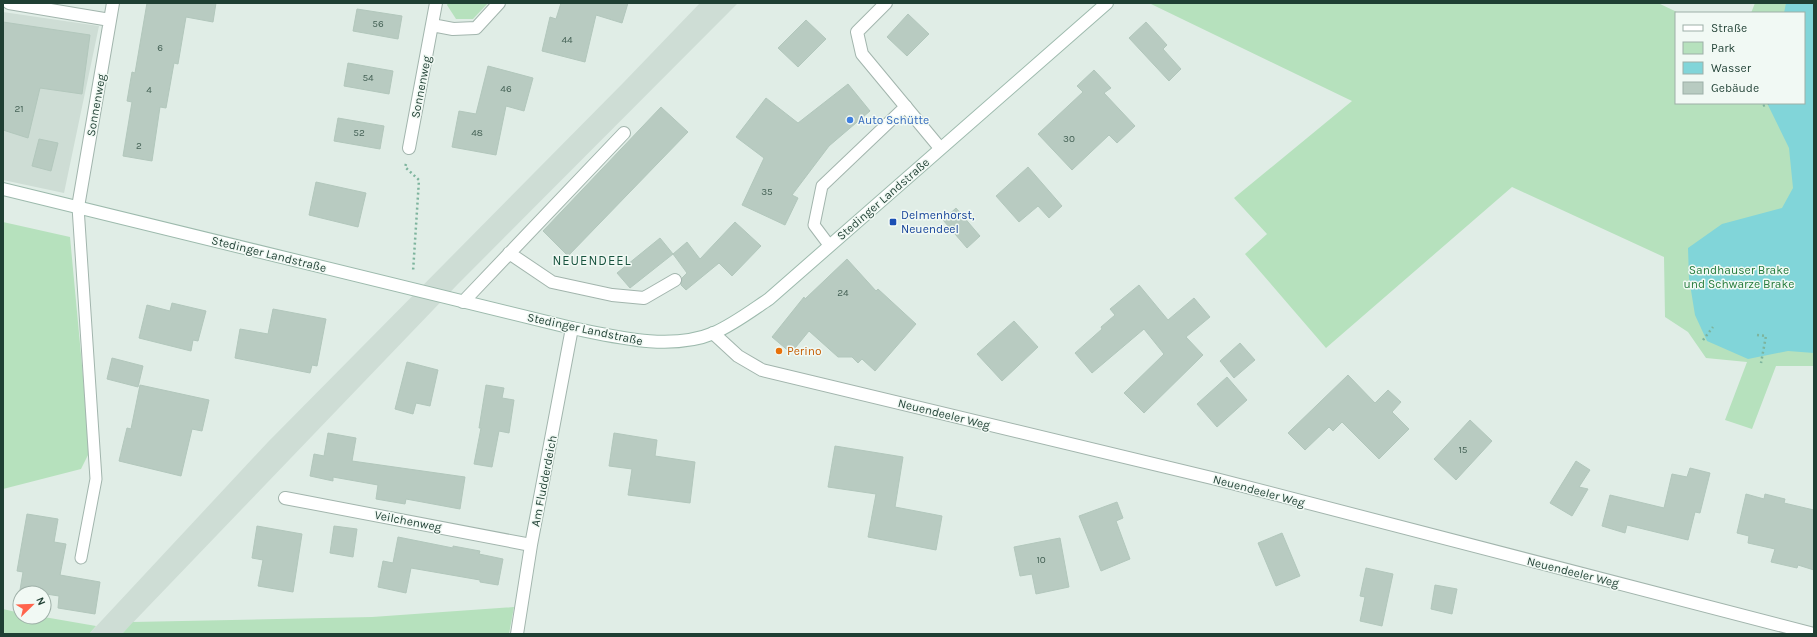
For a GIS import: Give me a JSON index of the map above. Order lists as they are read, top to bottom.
{
  "streets": {
    "street": [
      "Sonnenweg",
      "Stedinger Landstraße",
      "Neuendeeler Weg",
      "Am Fludderdeich",
      "Veilchenweg"
    ]
  },
  "crossings": [
    ["Sonnenweg", "Stedinger Landstraße"],
    ["Stedinger Landstraße", "Neuendeeler Weg"],
    ["Stedinger Landstraße", "Am Fludderdeich"],
    ["Am Fludderdeich", "Veilchenweg"]
  ],
  "districts": ["NEUENDEEL"],
  "parks": ["Sandhauser Brake und Schwarze Brake"],
  "places": {
    "other": ["Auto Schütte", "Perino"],
    "transit": ["Delmenhorst, Neuendeel"]
  },
  "house_numbers": [
    "56",
    "44",
    "6",
    "54",
    "46",
    "4",
    "21",
    "52",
    "48",
    "30",
    "2",
    "35",
    "24",
    "15",
    "10"
  ],
  "legend": [
    "Straße",
    "Park",
    "Wasser",
    "Gebäude"
  ],
  "north": "top right"
}
